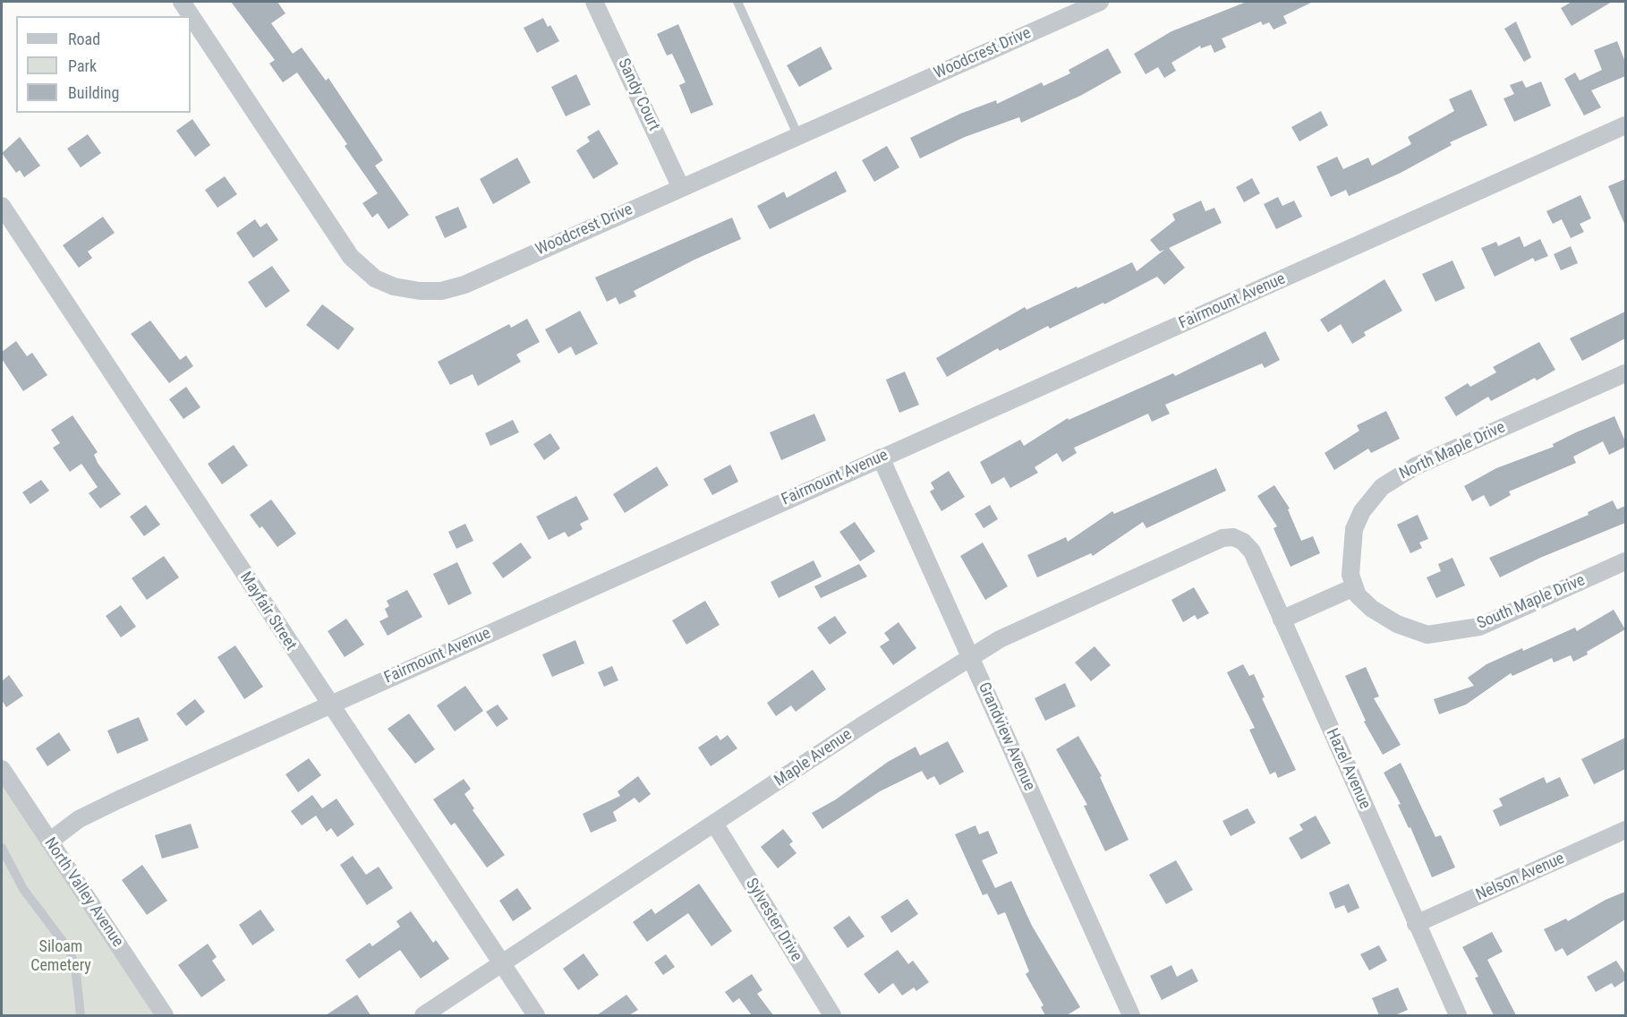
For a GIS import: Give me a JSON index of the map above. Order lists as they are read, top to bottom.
{
  "streets": {
    "street": [
      "Woodcrest Drive",
      "Sandy Court",
      "Fairmount Avenue",
      "North Maple Drive",
      "South Maple Drive",
      "Mayfair Street",
      "Grandview Avenue",
      "Maple Avenue",
      "Hazel Avenue",
      "Nelson Avenue",
      "North Valley Avenue",
      "Sylvester Drive"
    ]
  },
  "crossings": [
    ["Woodcrest Drive", "Sandy Court"],
    ["Fairmount Avenue", "Mayfair Street"],
    ["Fairmount Avenue", "Grandview Avenue"],
    ["Fairmount Avenue", "North Valley Avenue"],
    ["North Maple Drive", "South Maple Drive"],
    ["Mayfair Street", "Maple Avenue"],
    ["Grandview Avenue", "Maple Avenue"],
    ["Maple Avenue", "Hazel Avenue"],
    ["Maple Avenue", "Sylvester Drive"],
    ["Hazel Avenue", "Nelson Avenue"]
  ],
  "parks": ["Siloam Cemetery"],
  "legend": ["Road", "Park", "Building"]
}
